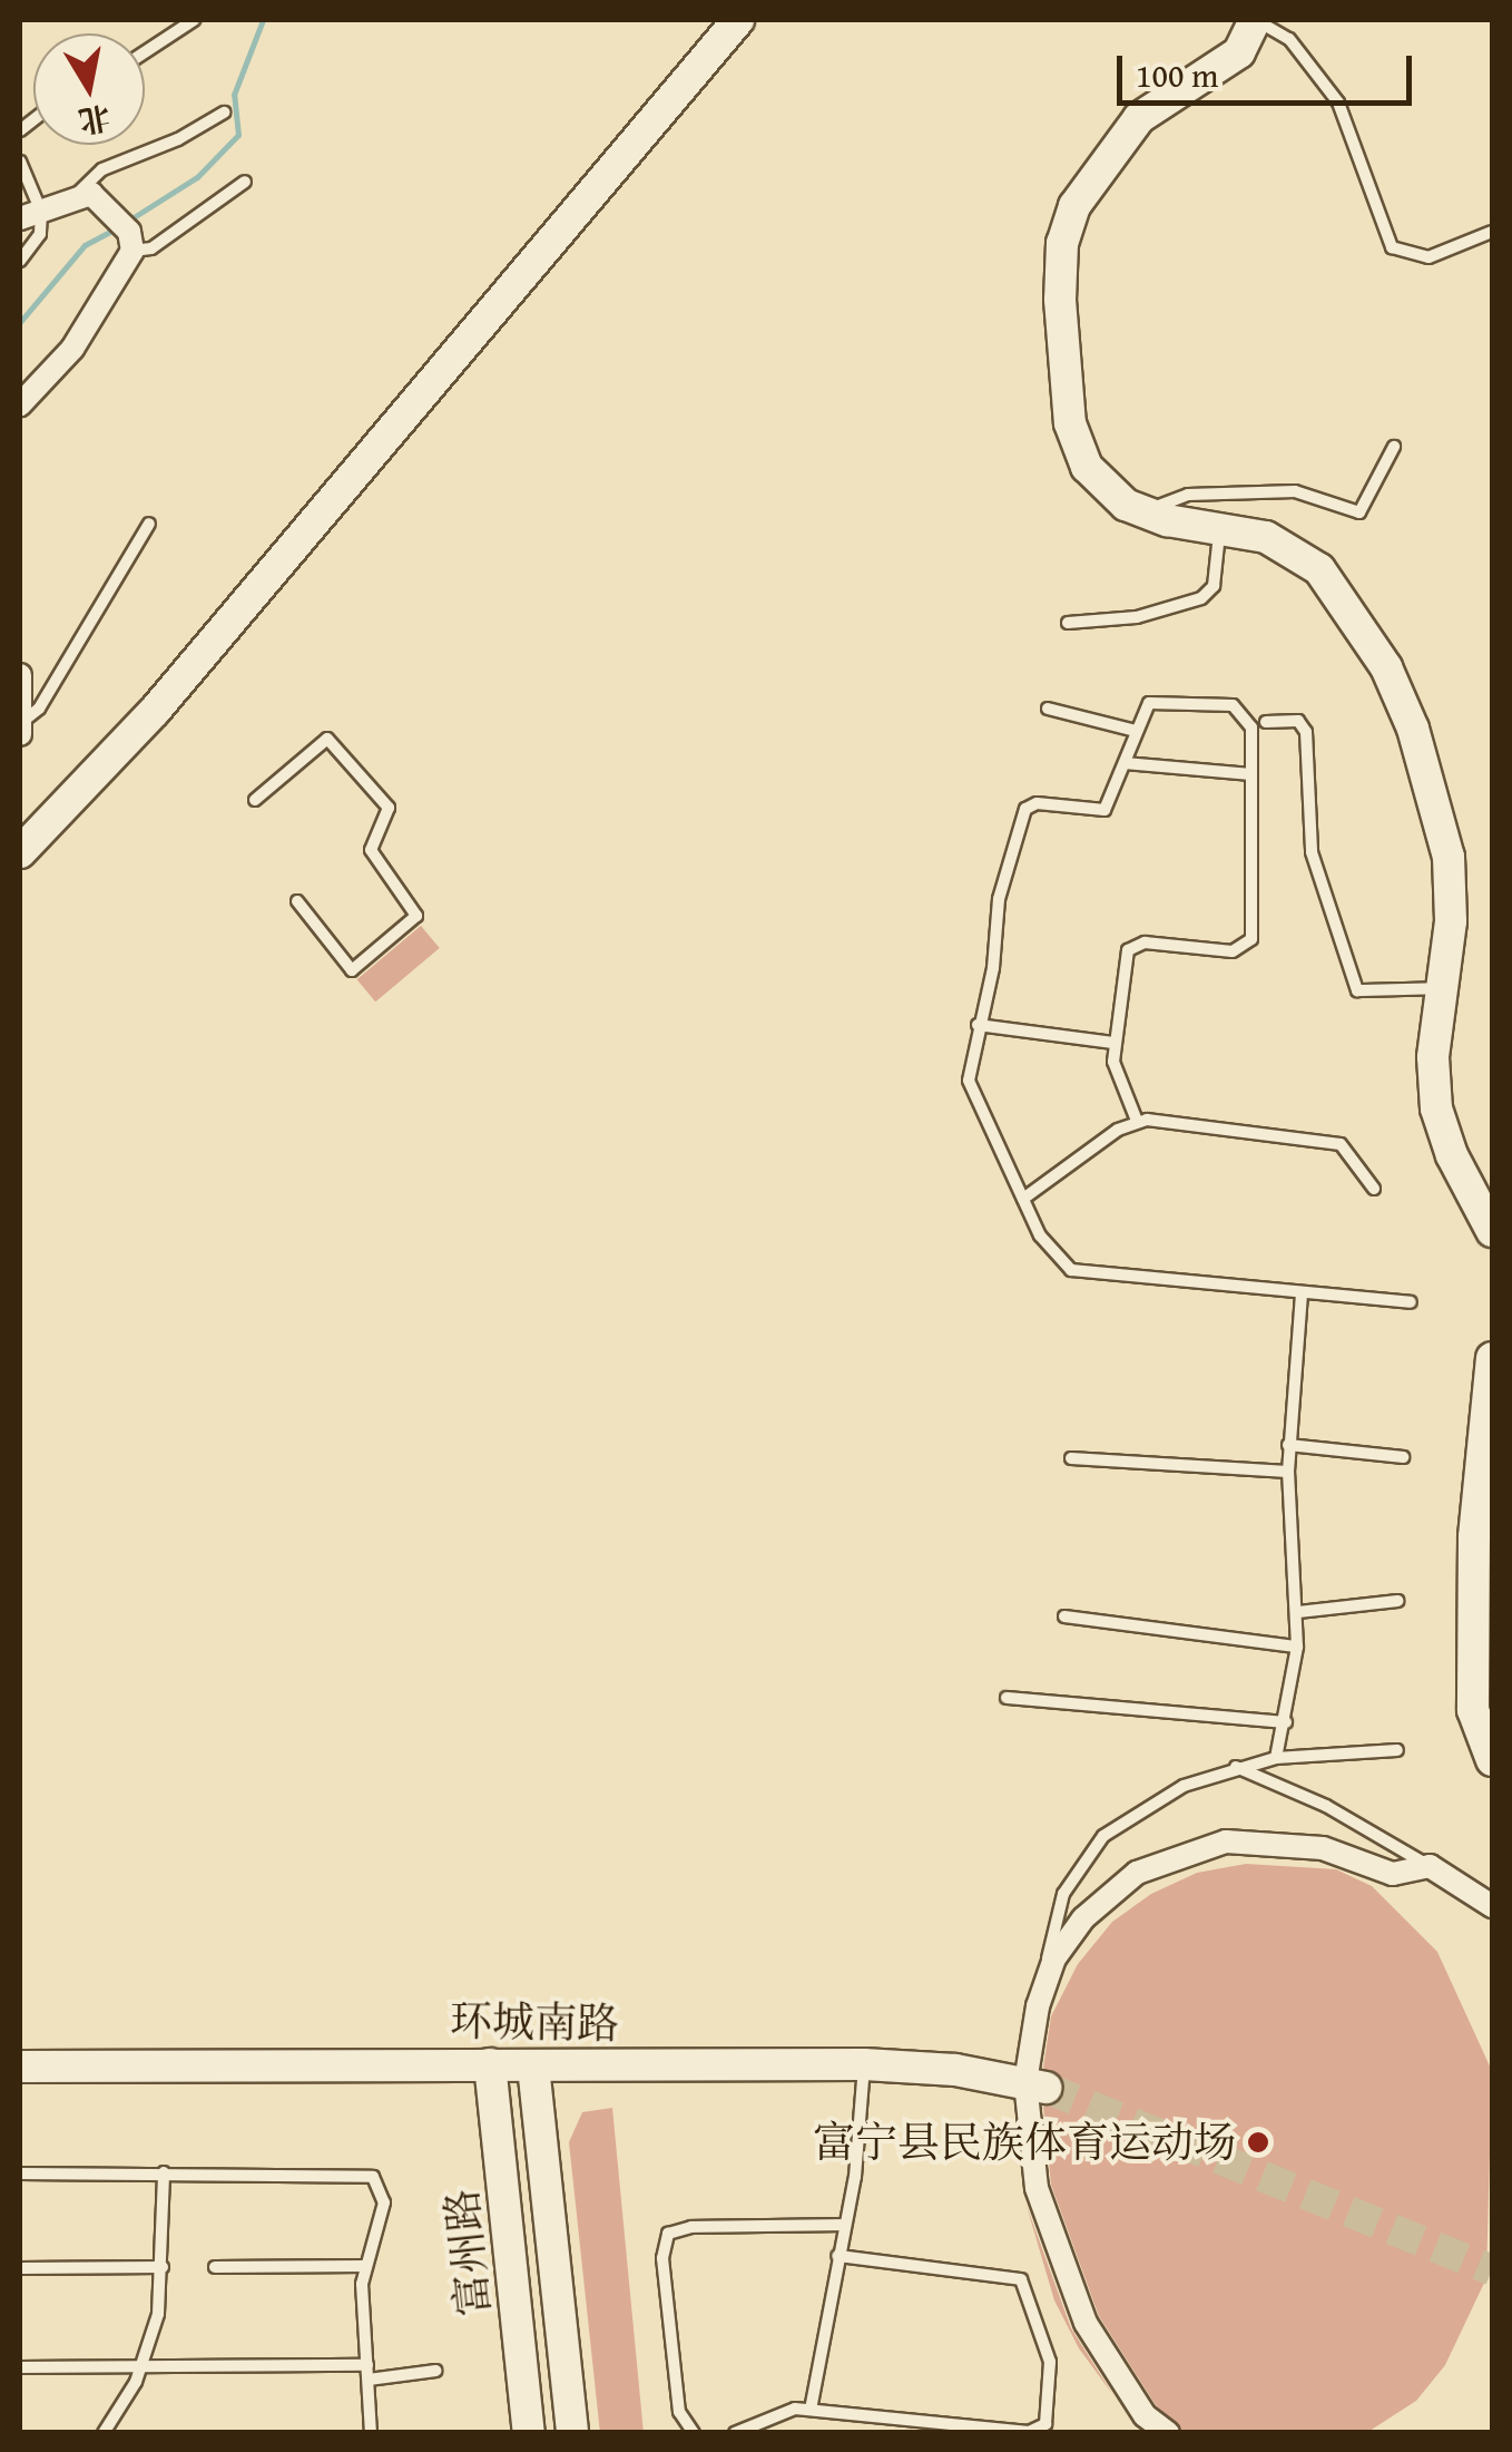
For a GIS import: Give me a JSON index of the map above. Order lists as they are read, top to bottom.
{
  "streets": {
    "main road": ["环城南路", "富州路"]
  },
  "crossings": [
    ["环城南路", "富州路"]
  ],
  "places": ["富宁县民族体育运动场"],
  "scale_bar": "100 m",
  "north": "bottom"
}
